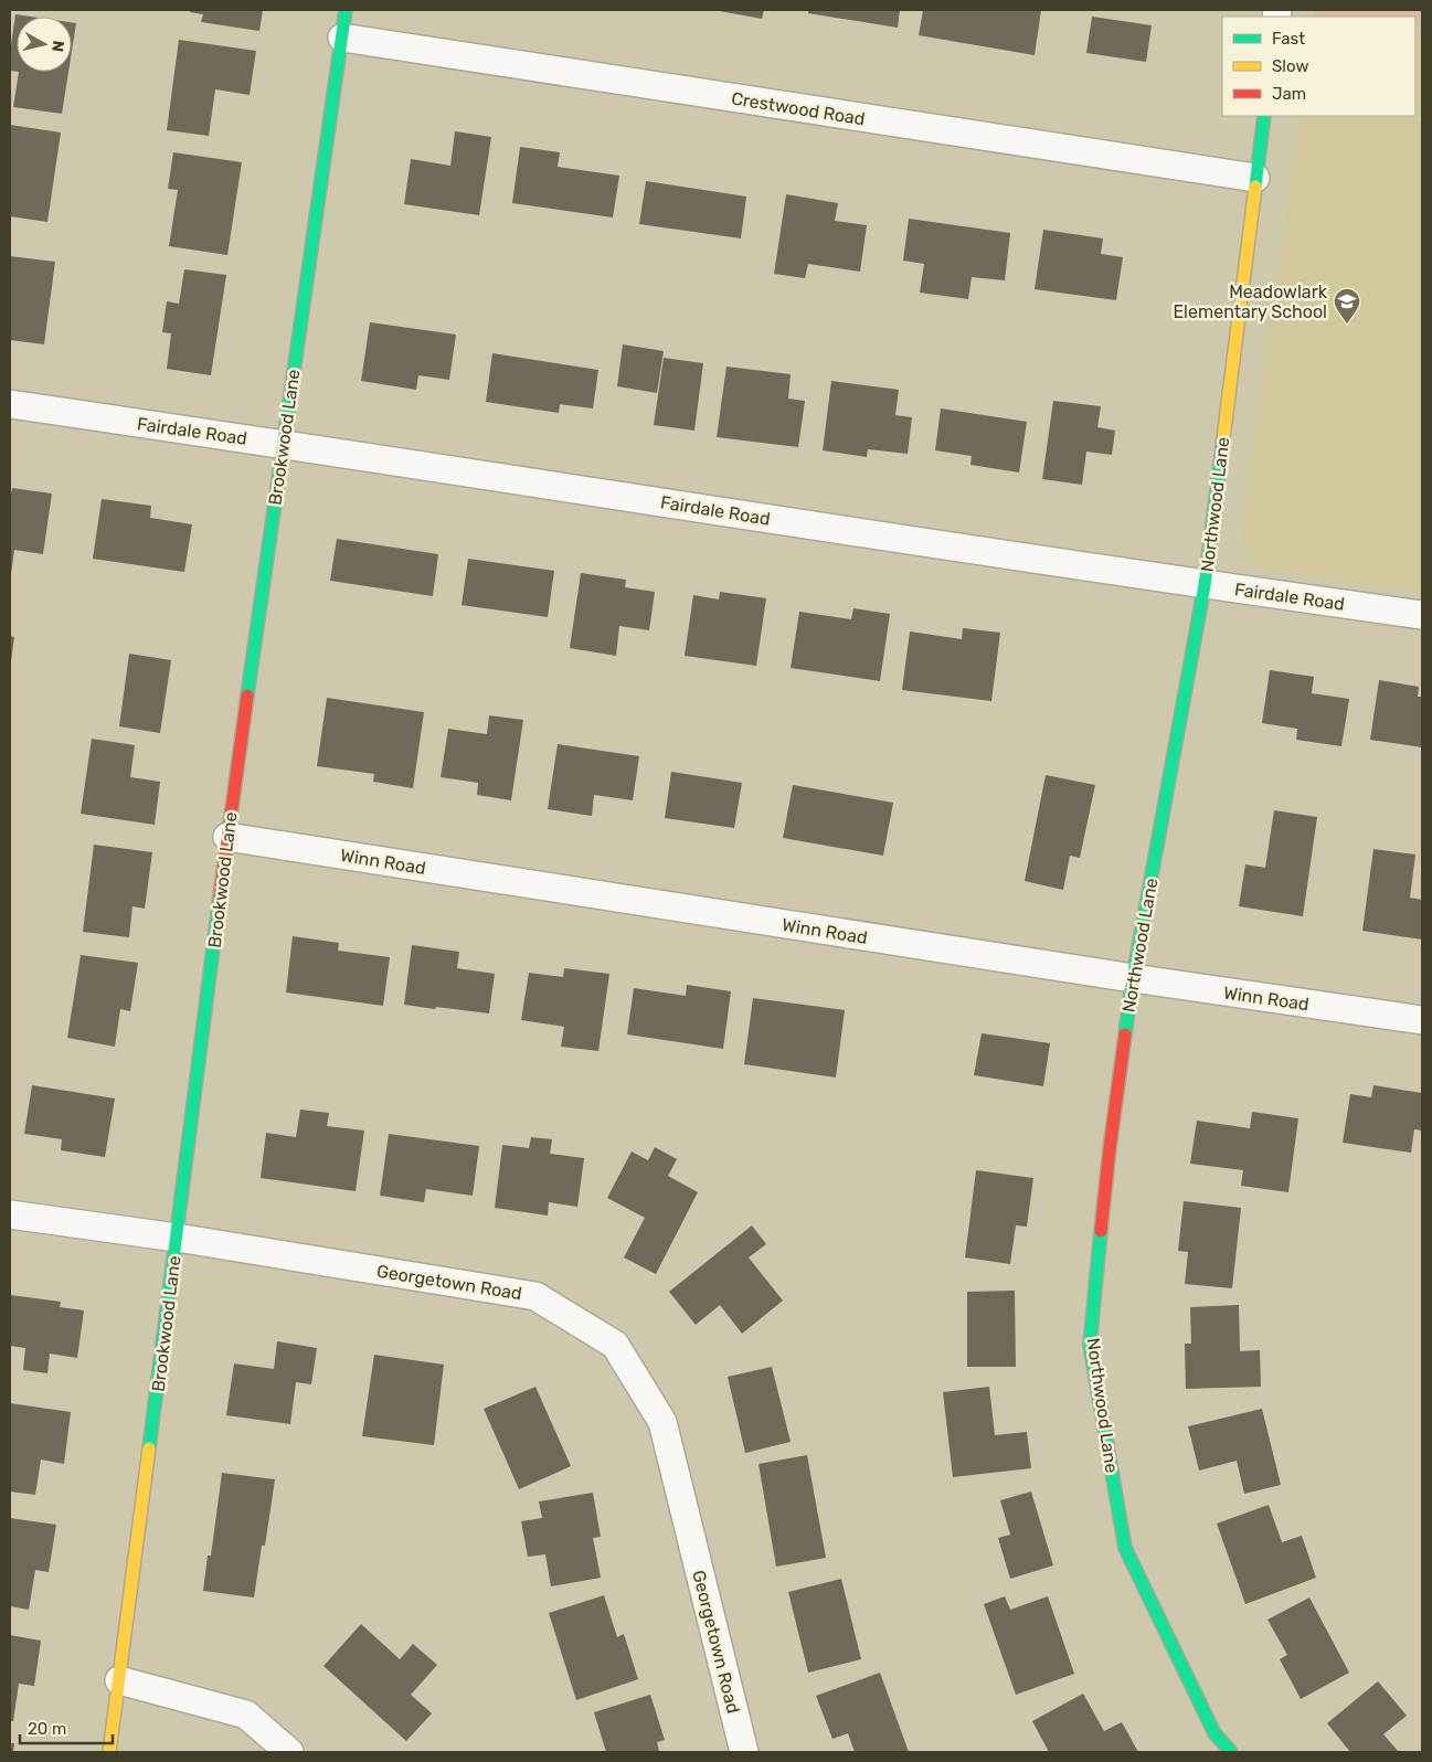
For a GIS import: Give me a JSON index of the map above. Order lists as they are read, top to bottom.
{
  "streets": {
    "street": [
      "Crestwood Road",
      "Fairdale Road",
      "Brookwood Lane",
      "Northwood Lane",
      "Winn Road",
      "Georgetown Road"
    ]
  },
  "crossings": [
    ["Crestwood Road", "Brookwood Lane"],
    ["Crestwood Road", "Northwood Lane"],
    ["Fairdale Road", "Brookwood Lane"],
    ["Fairdale Road", "Northwood Lane"],
    ["Brookwood Lane", "Winn Road"],
    ["Brookwood Lane", "Georgetown Road"],
    ["Northwood Lane", "Winn Road"]
  ],
  "places": {
    "school or university": ["Meadowlark Elementary School"]
  },
  "legend": ["Fast", "Slow", "Jam"],
  "scale_bar": "20 m",
  "north": "right"
}
